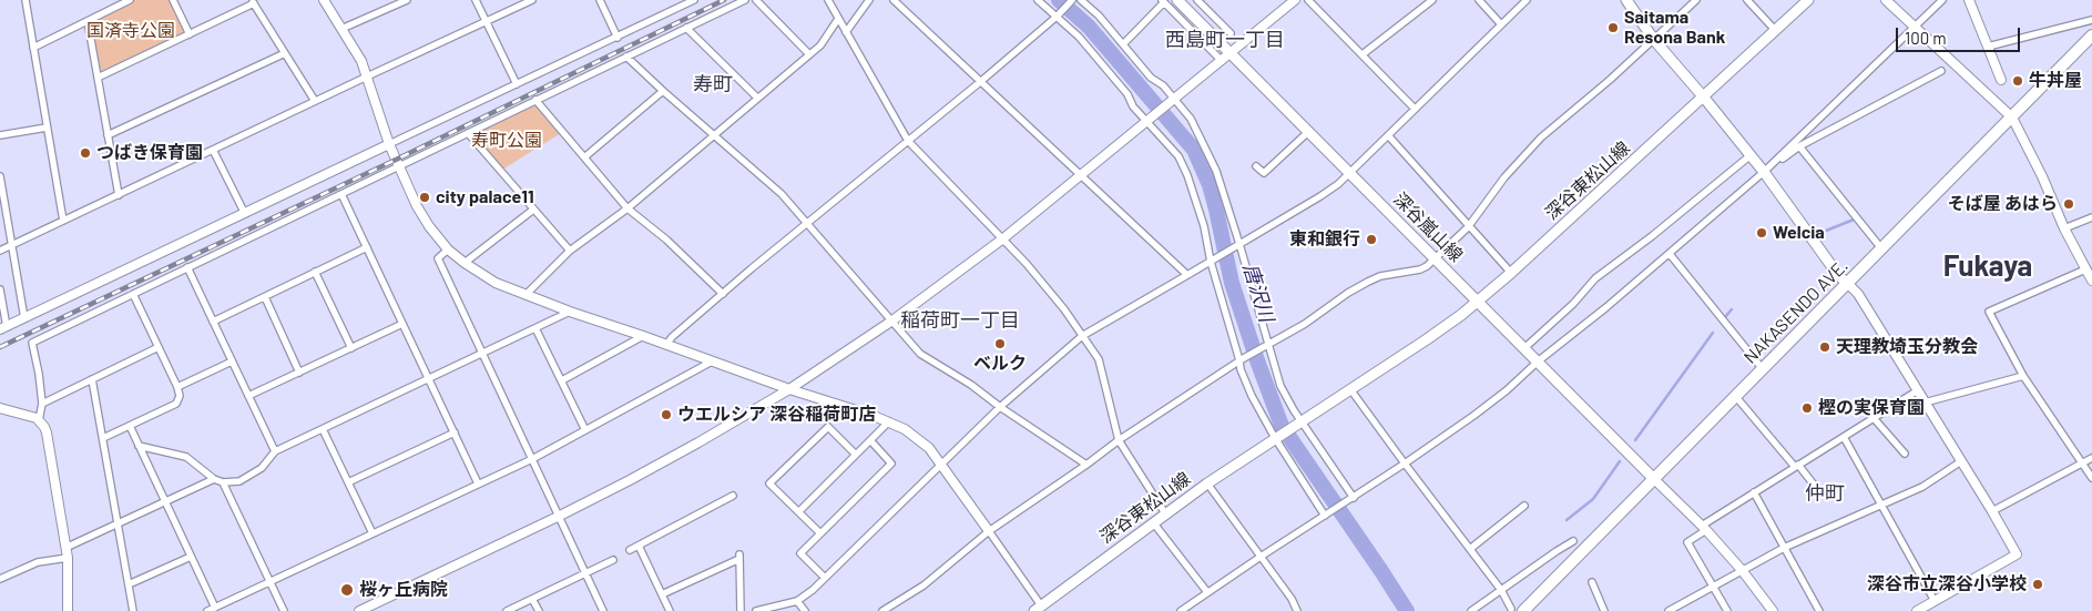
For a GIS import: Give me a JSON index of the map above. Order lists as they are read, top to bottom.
{
  "streets": {
    "highway": ["NAKASENDO AVE."],
    "main road": ["深谷東松山線", "深谷嵐山線"]
  },
  "crossings": [
    ["深谷東松山線", "深谷嵐山線"],
    ["深谷嵐山線", "NAKASENDO AVE."]
  ],
  "districts": [
    "西島町一丁目",
    "寿町",
    "Fukaya",
    "稲荷町一丁目",
    "仲町"
  ],
  "water": ["唐沢川"],
  "parks": ["国済寺公園", "寿町公園"],
  "places": [
    "Saitama Resona Bank",
    "牛丼屋",
    "つばき保育園",
    "city palace11",
    "そば屋 あはら",
    "Welcia",
    "東和銀行",
    "ベルク",
    "天理教埼玉分教会",
    "樫の実保育園",
    "ウエルシア 深谷稲荷町店",
    "深谷市立深谷小学校",
    "桜ヶ丘病院"
  ],
  "scale_bar": "100 m"
}
